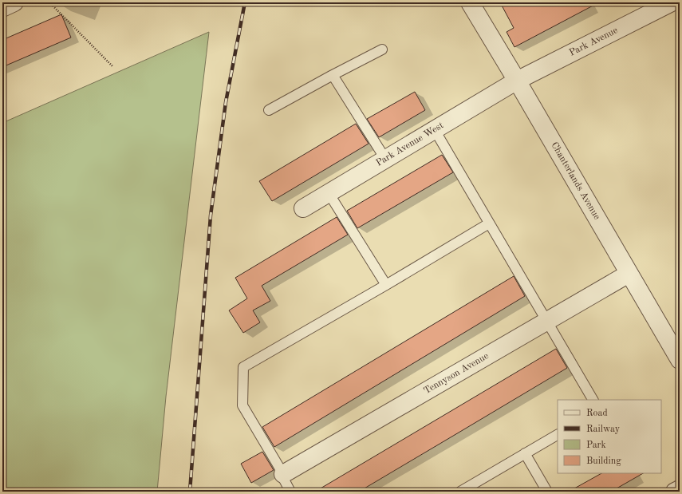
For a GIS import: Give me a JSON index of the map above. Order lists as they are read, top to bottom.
{
  "streets": {
    "street": [
      "Park Avenue",
      "Park Avenue West",
      "Chanterlands Avenue",
      "Tennyson Avenue"
    ]
  },
  "crossings": [
    ["Park Avenue", "Park Avenue West"],
    ["Park Avenue", "Chanterlands Avenue"],
    ["Park Avenue West", "Chanterlands Avenue"],
    ["Chanterlands Avenue", "Tennyson Avenue"]
  ],
  "legend": [
    "Road",
    "Railway",
    "Park",
    "Building"
  ]
}
